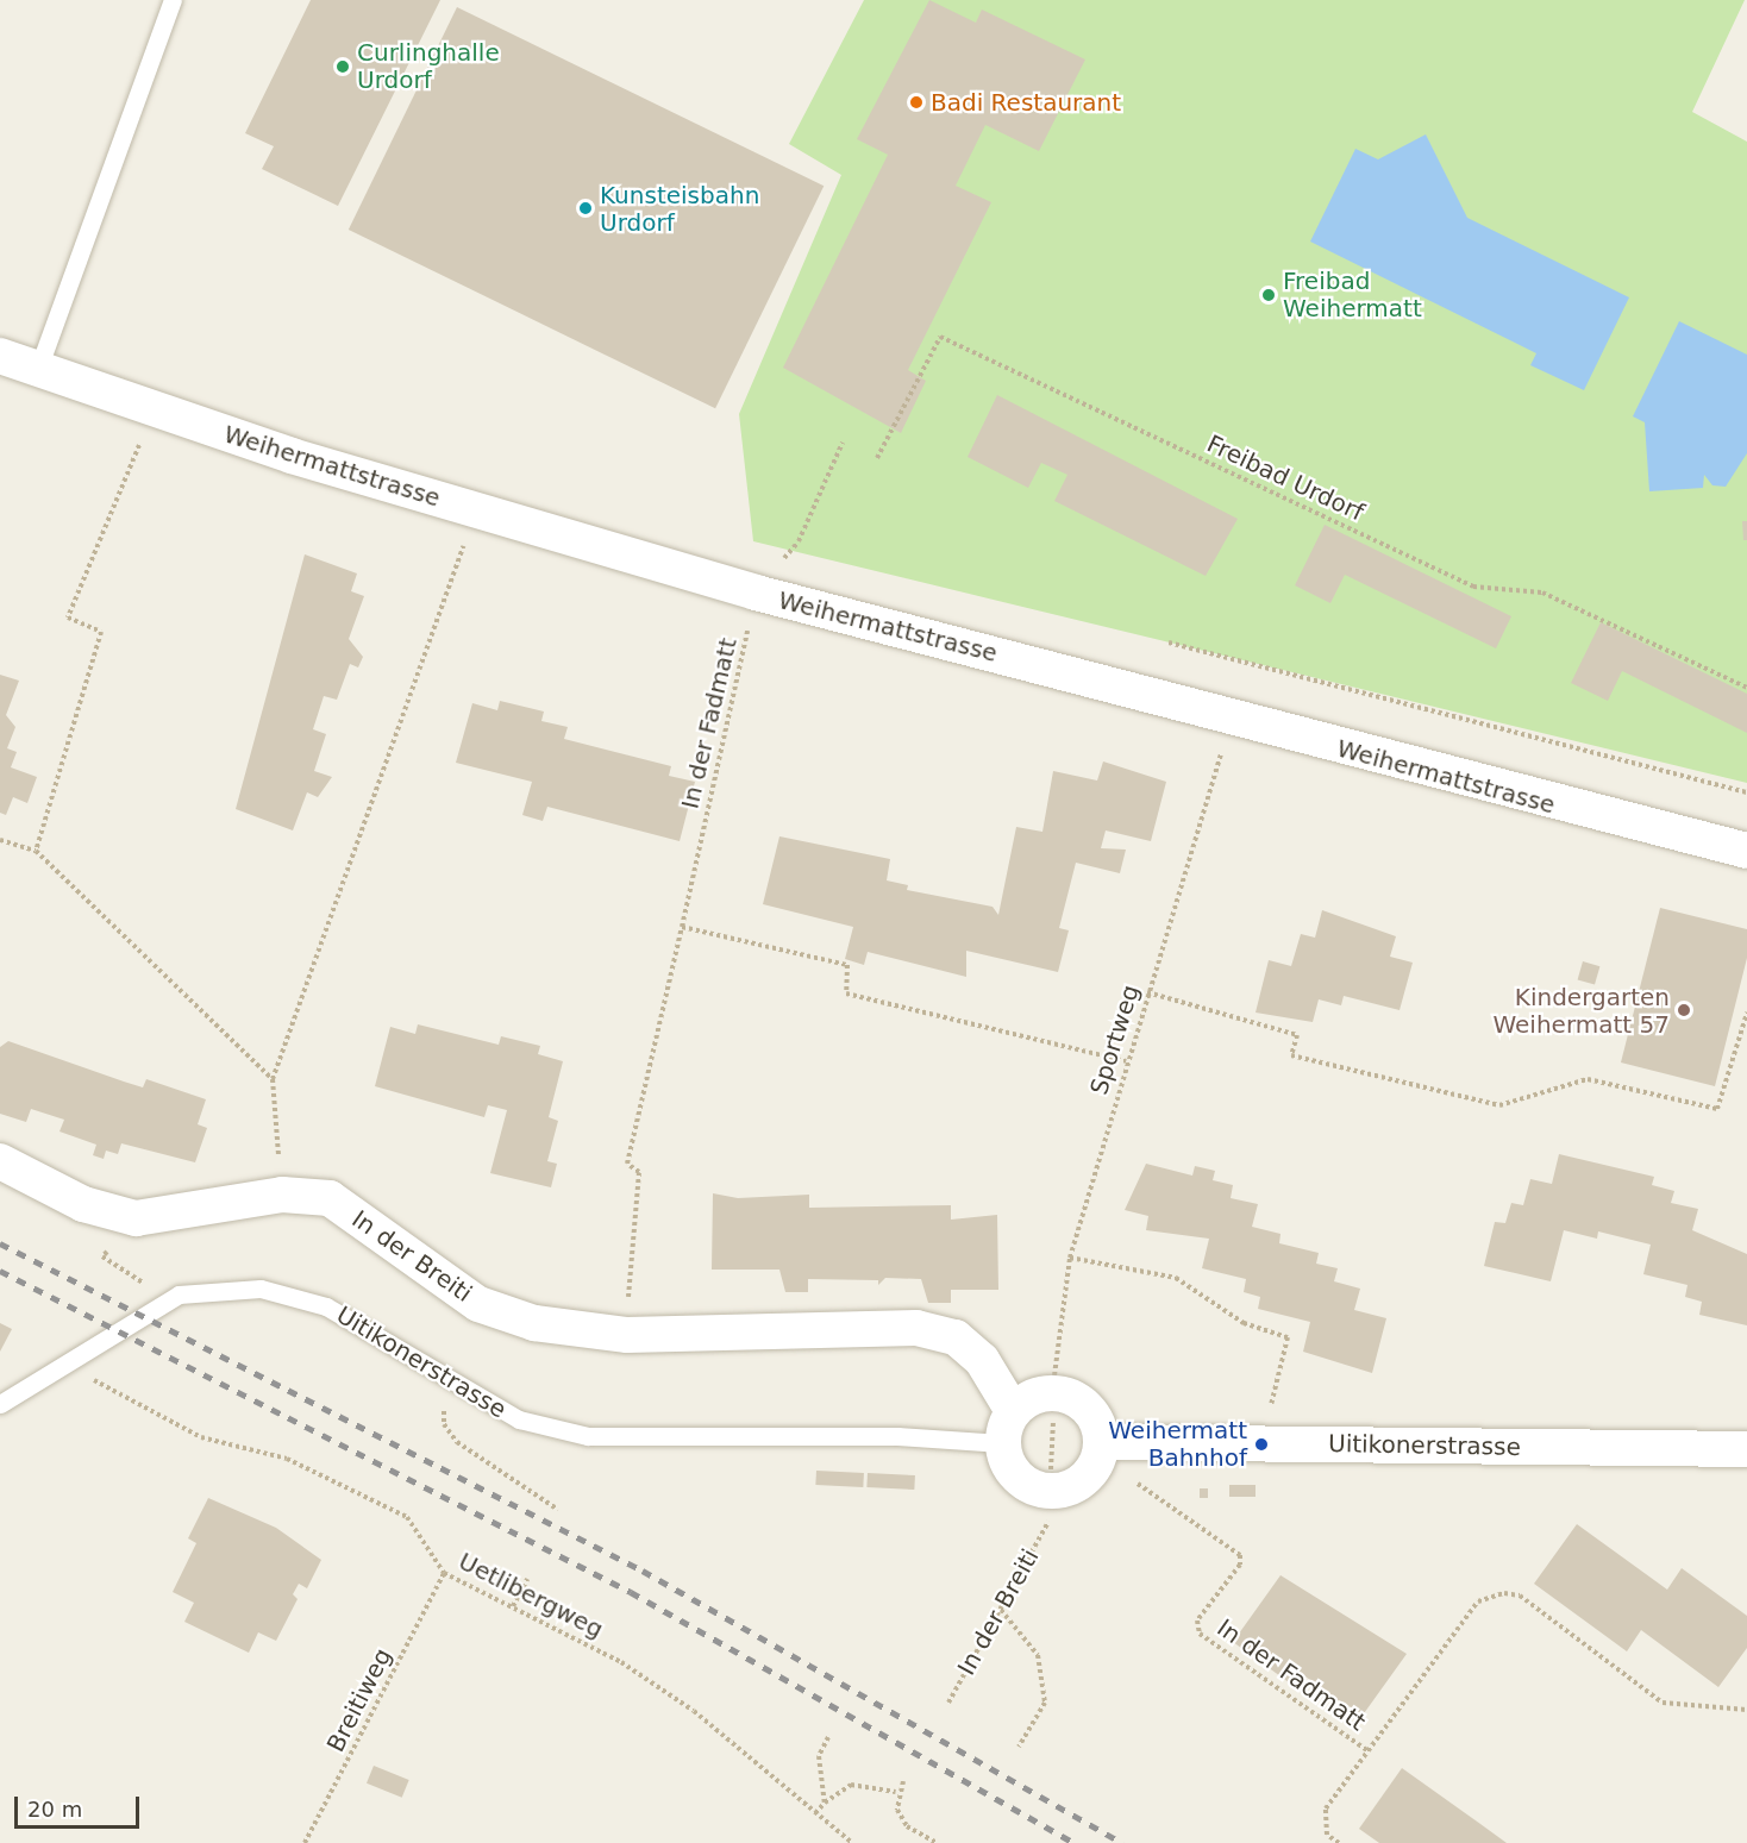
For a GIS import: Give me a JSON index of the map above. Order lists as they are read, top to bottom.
{
  "streets": {
    "street": ["Weihermattstrasse", "In der Breiti", "Uitikonerstrasse"],
    "path": [
      "Freibad Urdorf",
      "In der Fadmatt",
      "Sportweg",
      "Uetlibergweg",
      "Breitiweg"
    ]
  },
  "crossings": [
    ["Weihermattstrasse", "In der Fadmatt"],
    ["Weihermattstrasse", "Sportweg"],
    ["In der Fadmatt", "In der Breiti"],
    ["In der Fadmatt", "Uitikonerstrasse"],
    ["In der Breiti", "Uitikonerstrasse"],
    ["Uitikonerstrasse", "Uetlibergweg"],
    ["Uetlibergweg", "Breitiweg"]
  ],
  "places": [
    "Curlinghalle Urdorf",
    "Badi Restaurant",
    "Kunsteisbahn Urdorf",
    "Freibad Weihermatt",
    "Kindergarten Weihermatt 57",
    "Weihermatt Bahnhof"
  ],
  "scale_bar": "20 m"
}
